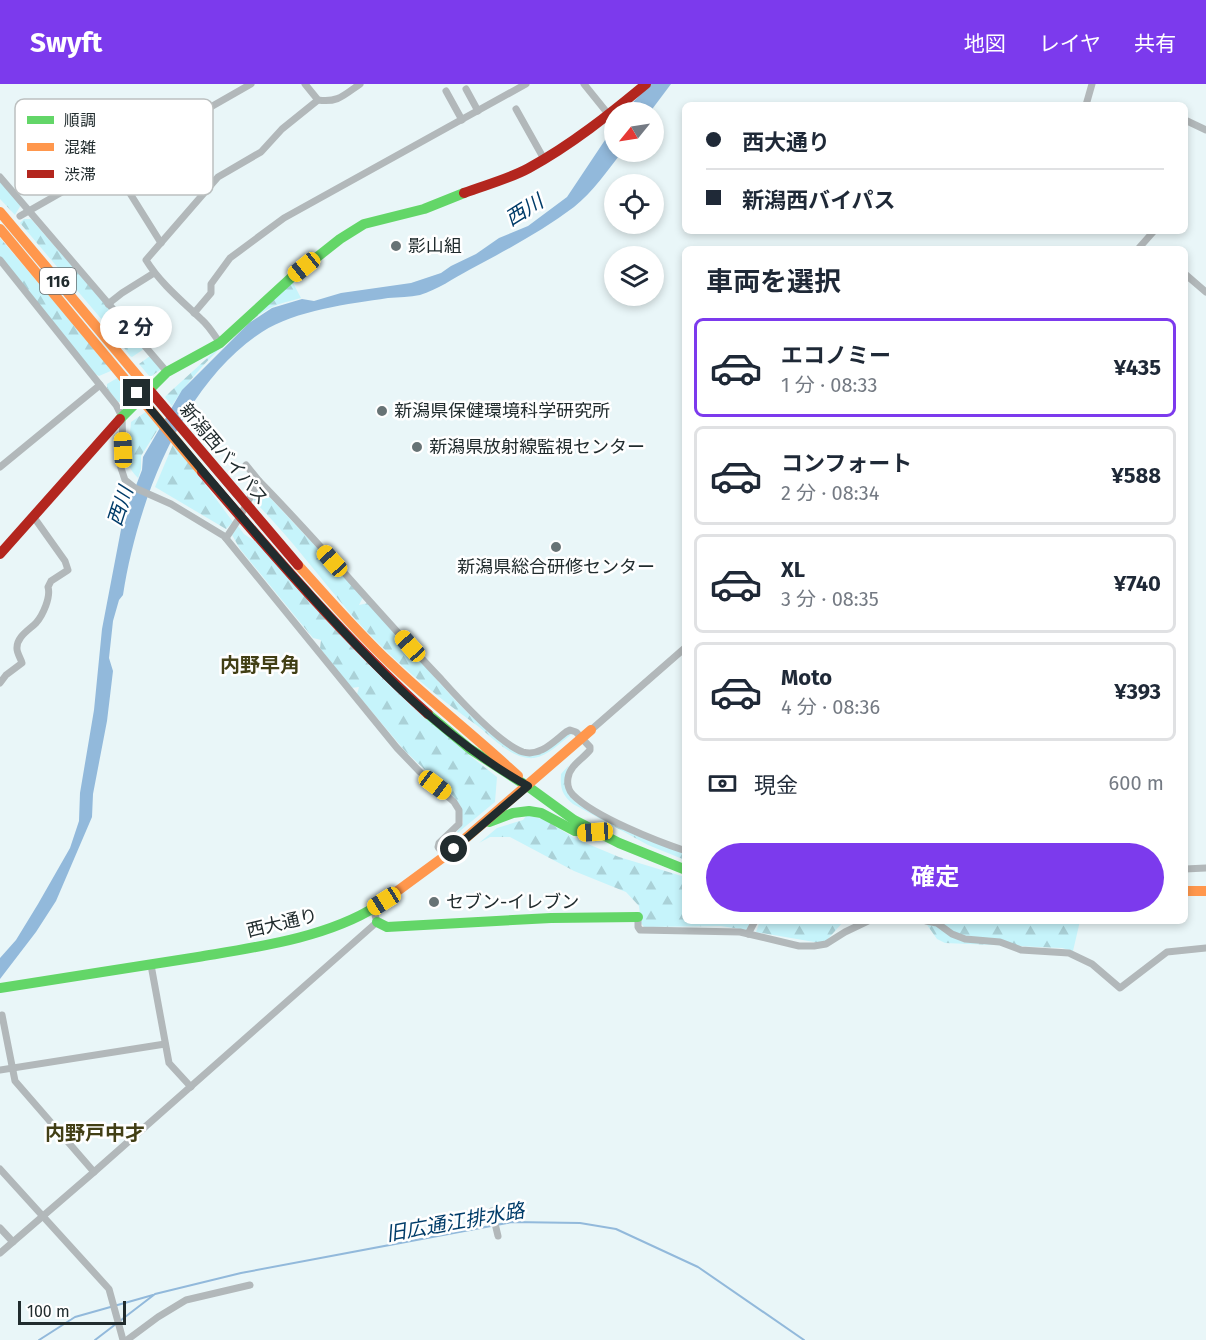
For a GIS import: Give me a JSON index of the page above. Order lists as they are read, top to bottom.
{
  "streets": {
    "main road": ["116", "新潟西バイパス", "西大通り"]
  },
  "crossings": [
    ["116", "新潟西バイパス"],
    ["116", "西大通り"],
    ["新潟西バイパス", "西大通り"]
  ],
  "districts": ["内野早角", "内野戸中才"],
  "water": ["西川", "旧広通江排水路"],
  "places": [
    "影山組",
    "新潟県保健環境科学研究所",
    "新潟県放射線監視センター",
    "新潟県総合研修センター",
    "セブン-イレブン"
  ],
  "legend": ["順調", "混雑", "渋滞"],
  "scale_bar": "100 m",
  "north": "bottom left",
  "page": {
    "header": "Swyft",
    "nav": ["地図", "レイヤ", "共有"],
    "banner": ["西大通り", "新潟西バイパス"],
    "heading": "車両を選択",
    "bubble": "2 分",
    "list": [
      {
        "name": "エコノミー",
        "note": "1 分 · 08:33",
        "value": "¥435"
      },
      {
        "name": "コンフォート",
        "note": "2 分 · 08:34",
        "value": "¥588"
      },
      {
        "name": "XL",
        "note": "3 分 · 08:35",
        "value": "¥740"
      },
      {
        "name": "Moto",
        "note": "4 分 · 08:36",
        "value": "¥393"
      }
    ],
    "pay": ["現金", "600 m"],
    "buttons": "確定",
    "scale": "100 m"
  }
}
